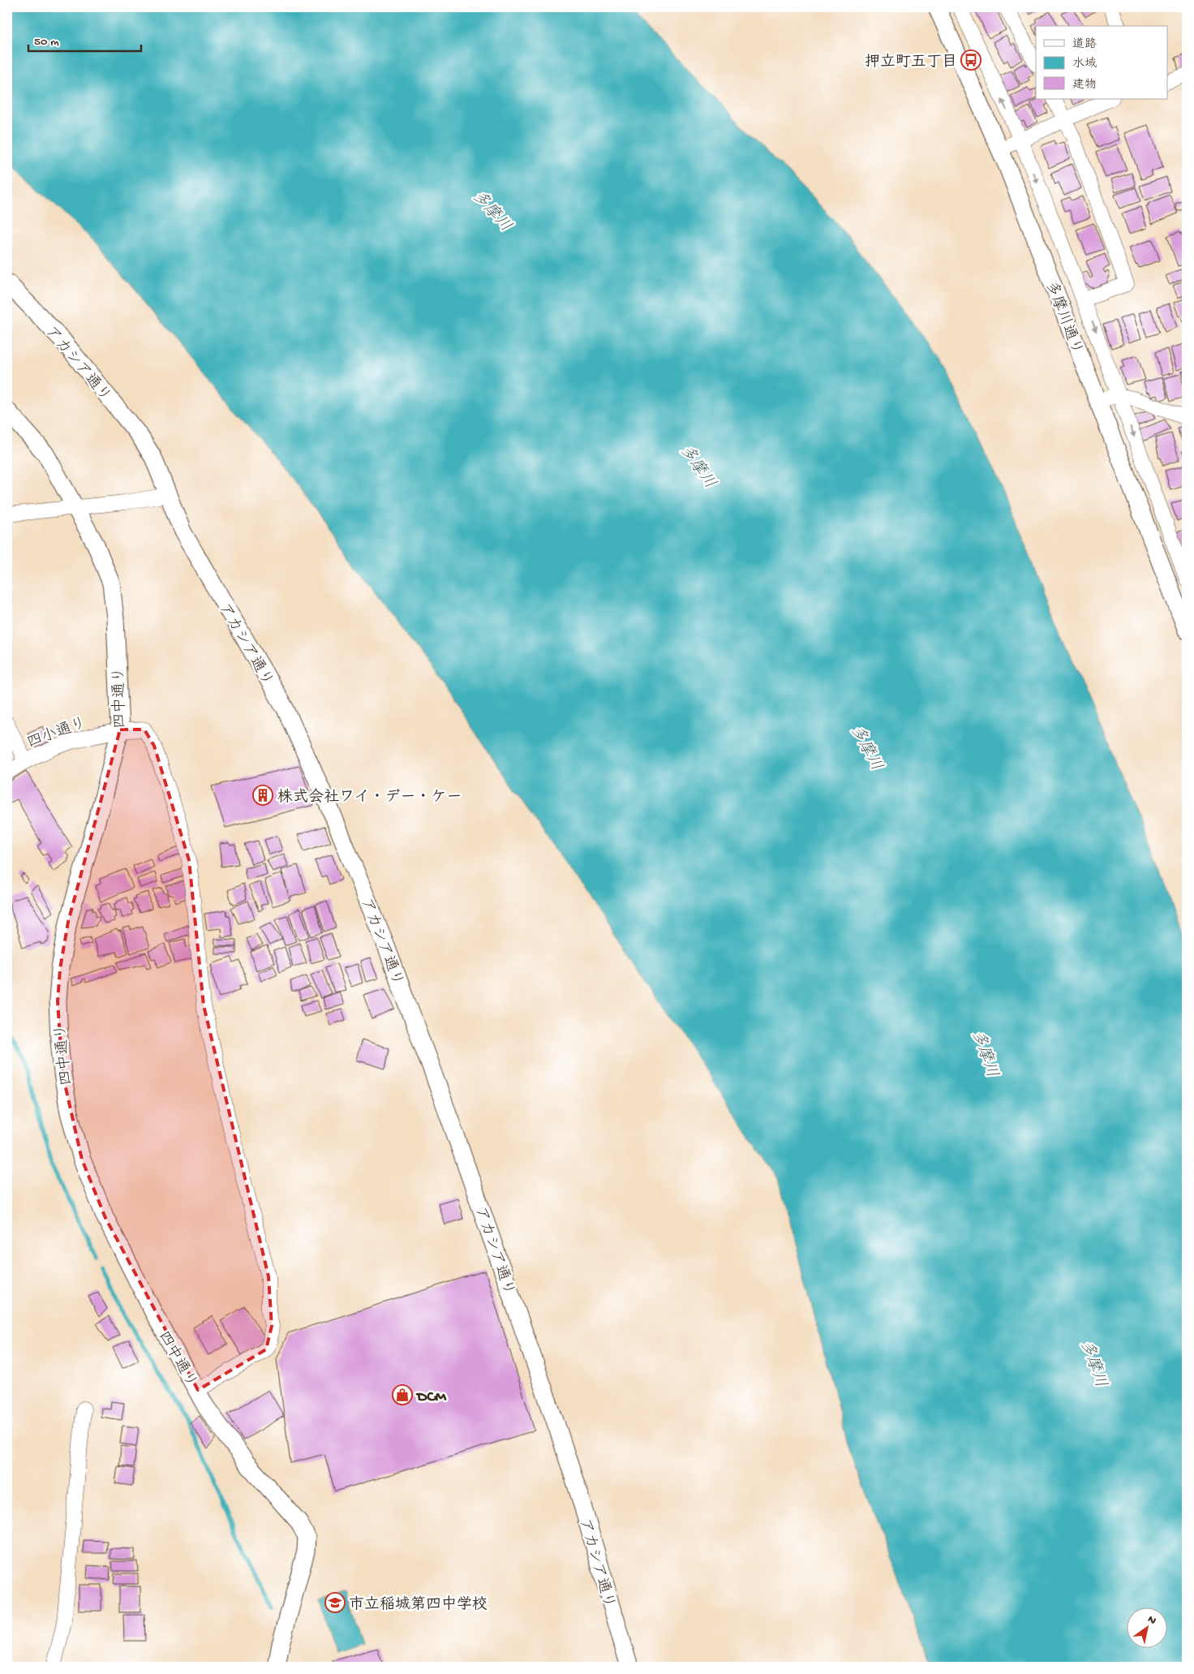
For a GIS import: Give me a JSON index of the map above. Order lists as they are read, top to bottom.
{
  "streets": {
    "street": [
      "多摩川通り",
      "アカシア通り",
      "四中通り",
      "四小通り"
    ]
  },
  "crossings": [
    ["四中通り", "四小通り"]
  ],
  "water": ["多摩川"],
  "places": {
    "bus stop": ["押立町五丁目"],
    "building": ["株式会社ワイ・デー・ケー"],
    "shop": ["DCM"],
    "school or university": ["市立稲城第四中学校"]
  },
  "legend": ["道路", "水域", "建物"],
  "scale_bar": "50 m",
  "north": "top right"
}
